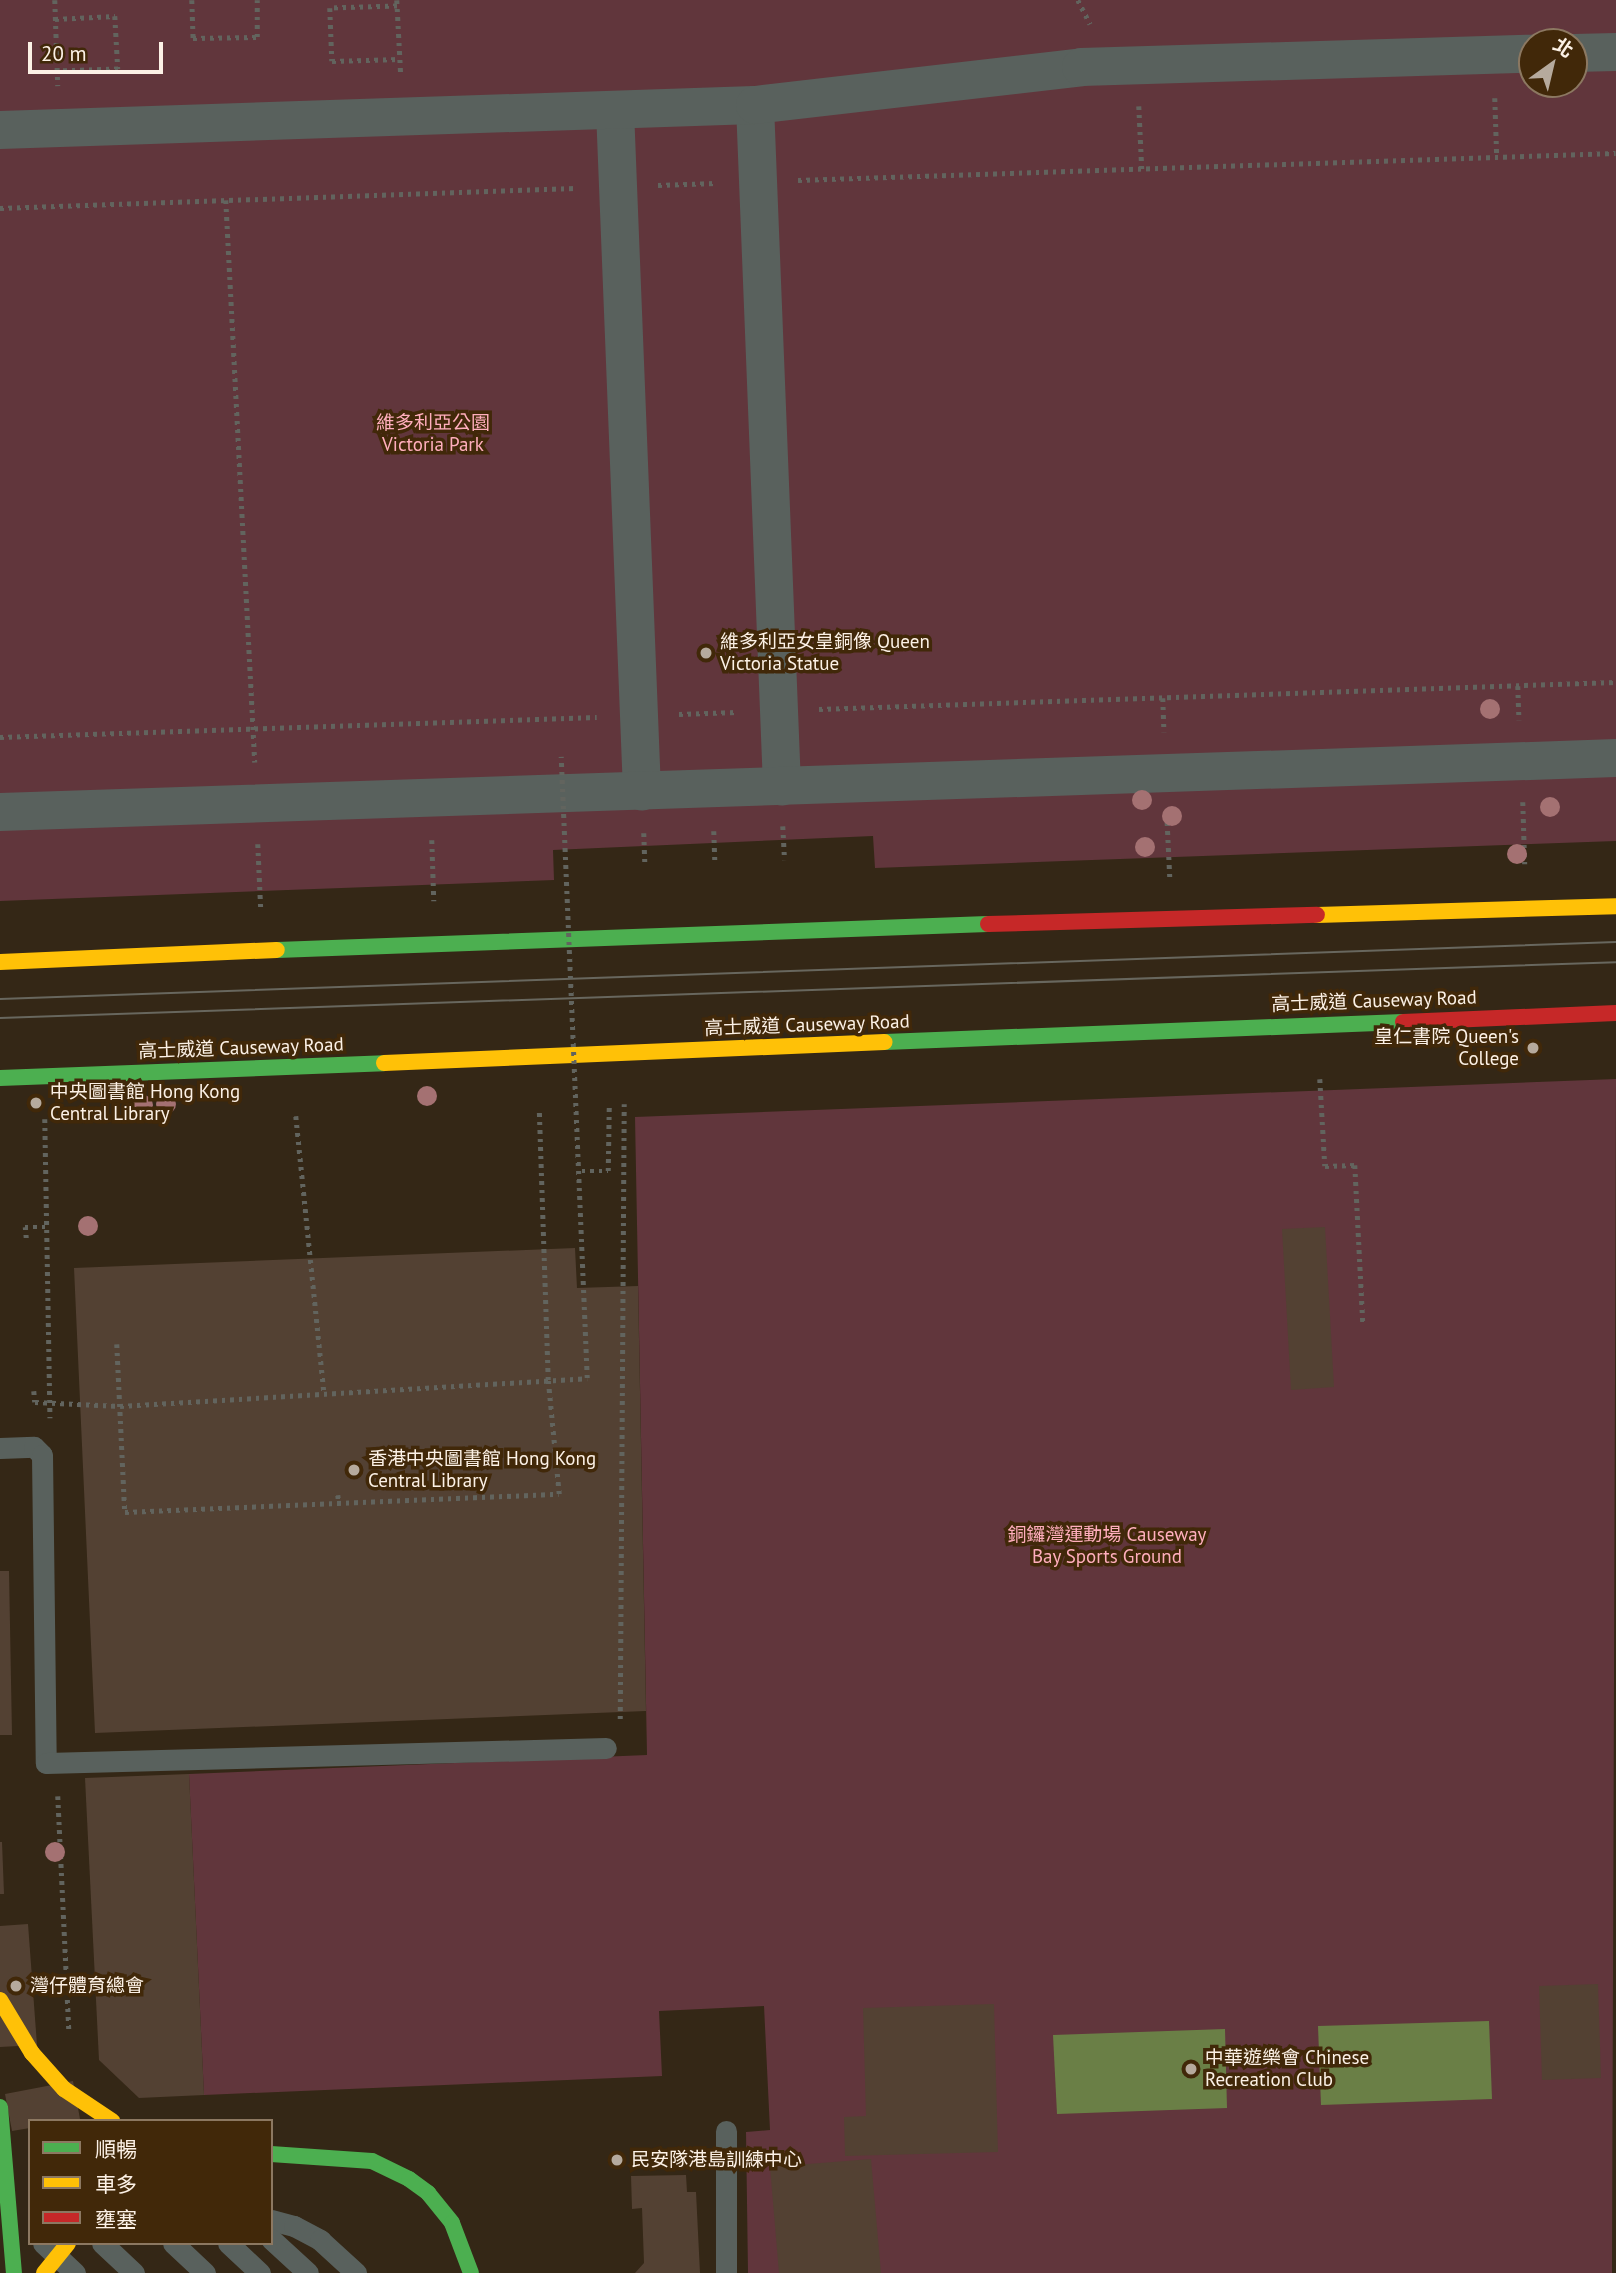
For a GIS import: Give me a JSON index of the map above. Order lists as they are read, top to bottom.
{
  "streets": {
    "main road": ["高士威道 Causeway Road"]
  },
  "parks": ["維多利亞公園 Victoria Park", "銅鑼灣運動場 Causeway Bay Sports Ground"],
  "places": [
    "維多利亞女皇銅像 Queen Victoria Statue",
    "皇仁書院 Queen's College",
    "中央圖書館 Hong Kong Central Library",
    "香港中央圖書館 Hong Kong Central Library",
    "灣仔體育總會",
    "中華遊樂會 Chinese Recreation Club",
    "民安隊港島訓練中心"
  ],
  "legend": ["順暢", "車多", "壅塞"],
  "scale_bar": "20 m",
  "north": "top right"
}
